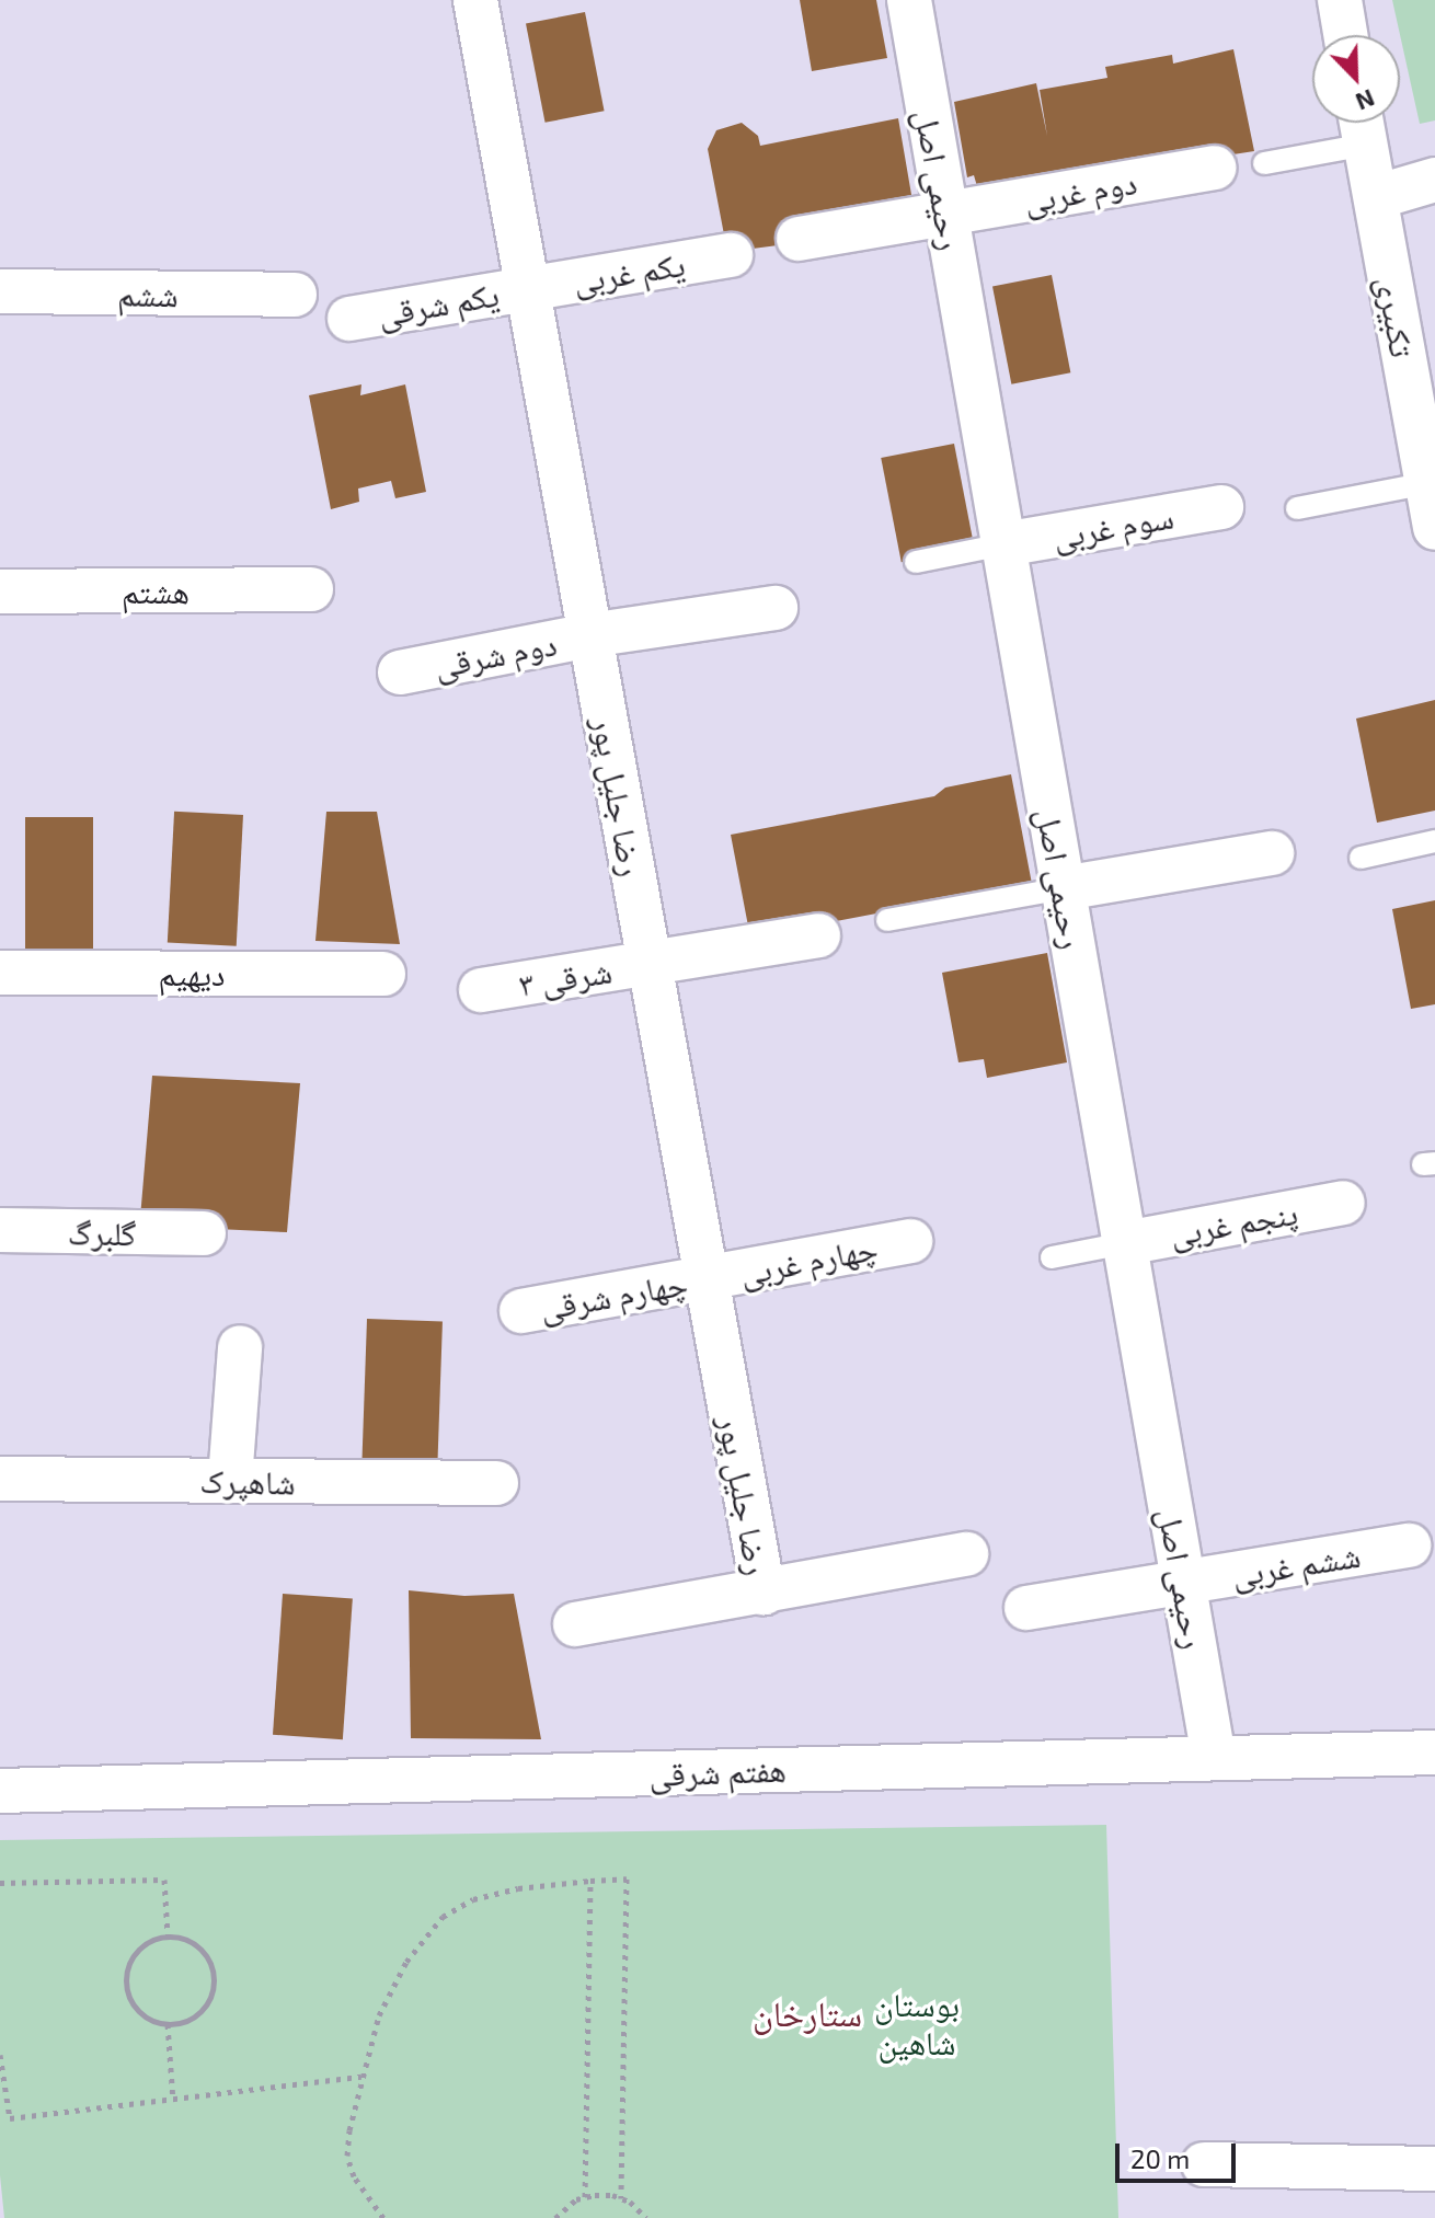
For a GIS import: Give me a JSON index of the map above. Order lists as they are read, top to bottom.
{
  "streets": {
    "street": [
      "رحیمی اصل",
      "دوم غربی",
      "یکم غربی",
      "ششم",
      "یکم شرقی",
      "تکبیری",
      "سوم غربی",
      "هشتم",
      "دوم شرقی",
      "رضا جلیل پور",
      "دیهیم",
      "۳ شرقی",
      "پنجم غربی",
      "گلبرگ",
      "چهارم غربی",
      "چهارم شرقی",
      "شاهپرک",
      "ششم غربی",
      "هفتم شرقی"
    ]
  },
  "crossings": [
    ["رحیمی اصل", "دوم غربی"],
    ["رحیمی اصل", "سوم غربی"],
    ["رحیمی اصل", "پنجم غربی"],
    ["رحیمی اصل", "ششم غربی"],
    ["رحیمی اصل", "هفتم شرقی"],
    ["یکم غربی", "یکم شرقی"],
    ["یکم غربی", "رضا جلیل پور"],
    ["یکم شرقی", "رضا جلیل پور"],
    ["دوم شرقی", "رضا جلیل پور"],
    ["رضا جلیل پور", "۳ شرقی"],
    ["رضا جلیل پور", "چهارم غربی"],
    ["رضا جلیل پور", "چهارم شرقی"],
    ["چهارم غربی", "چهارم شرقی"]
  ],
  "districts": ["ستارخان"],
  "parks": ["بوستان شاهین"],
  "scale_bar": "20 m",
  "north": "bottom right"
}
